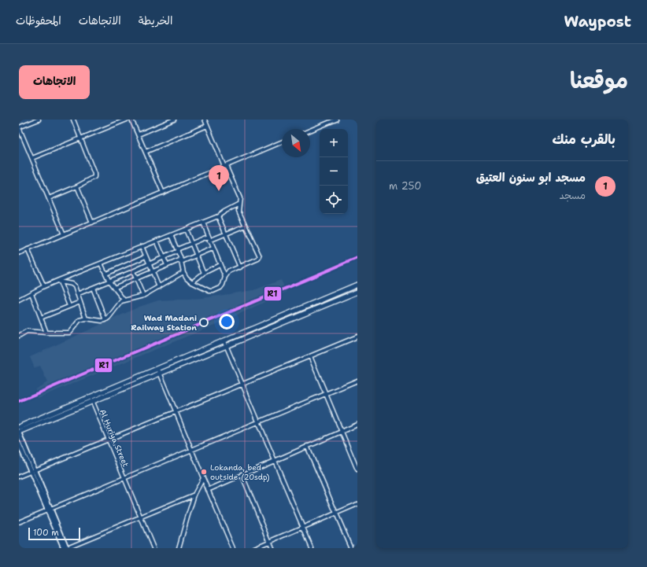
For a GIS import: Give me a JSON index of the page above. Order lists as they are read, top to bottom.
{
  "streets": {
    "street": ["Al Huriya Street"]
  },
  "places": ["Wad Madani Railway Station", "Lokanda, bed outside (20sdp)"],
  "lines": ["transit line R1"],
  "scale_bar": "100 m",
  "north": "bottom right",
  "page": {
    "header": "Waypost",
    "nav": ["الخريطة", "الاتجاهات", "المحفوظات"],
    "title": "موقعنا",
    "buttons": "الاتجاهات",
    "heading": "بالقرب منك",
    "map_buttons": ["+", "−"],
    "list": [
      {
        "mark": "1",
        "name": "مسجد ابو سنون العتيق",
        "note": "مسجد",
        "value": "250 m"
      }
    ],
    "pins": "1",
    "scale": "100 m"
  }
}
